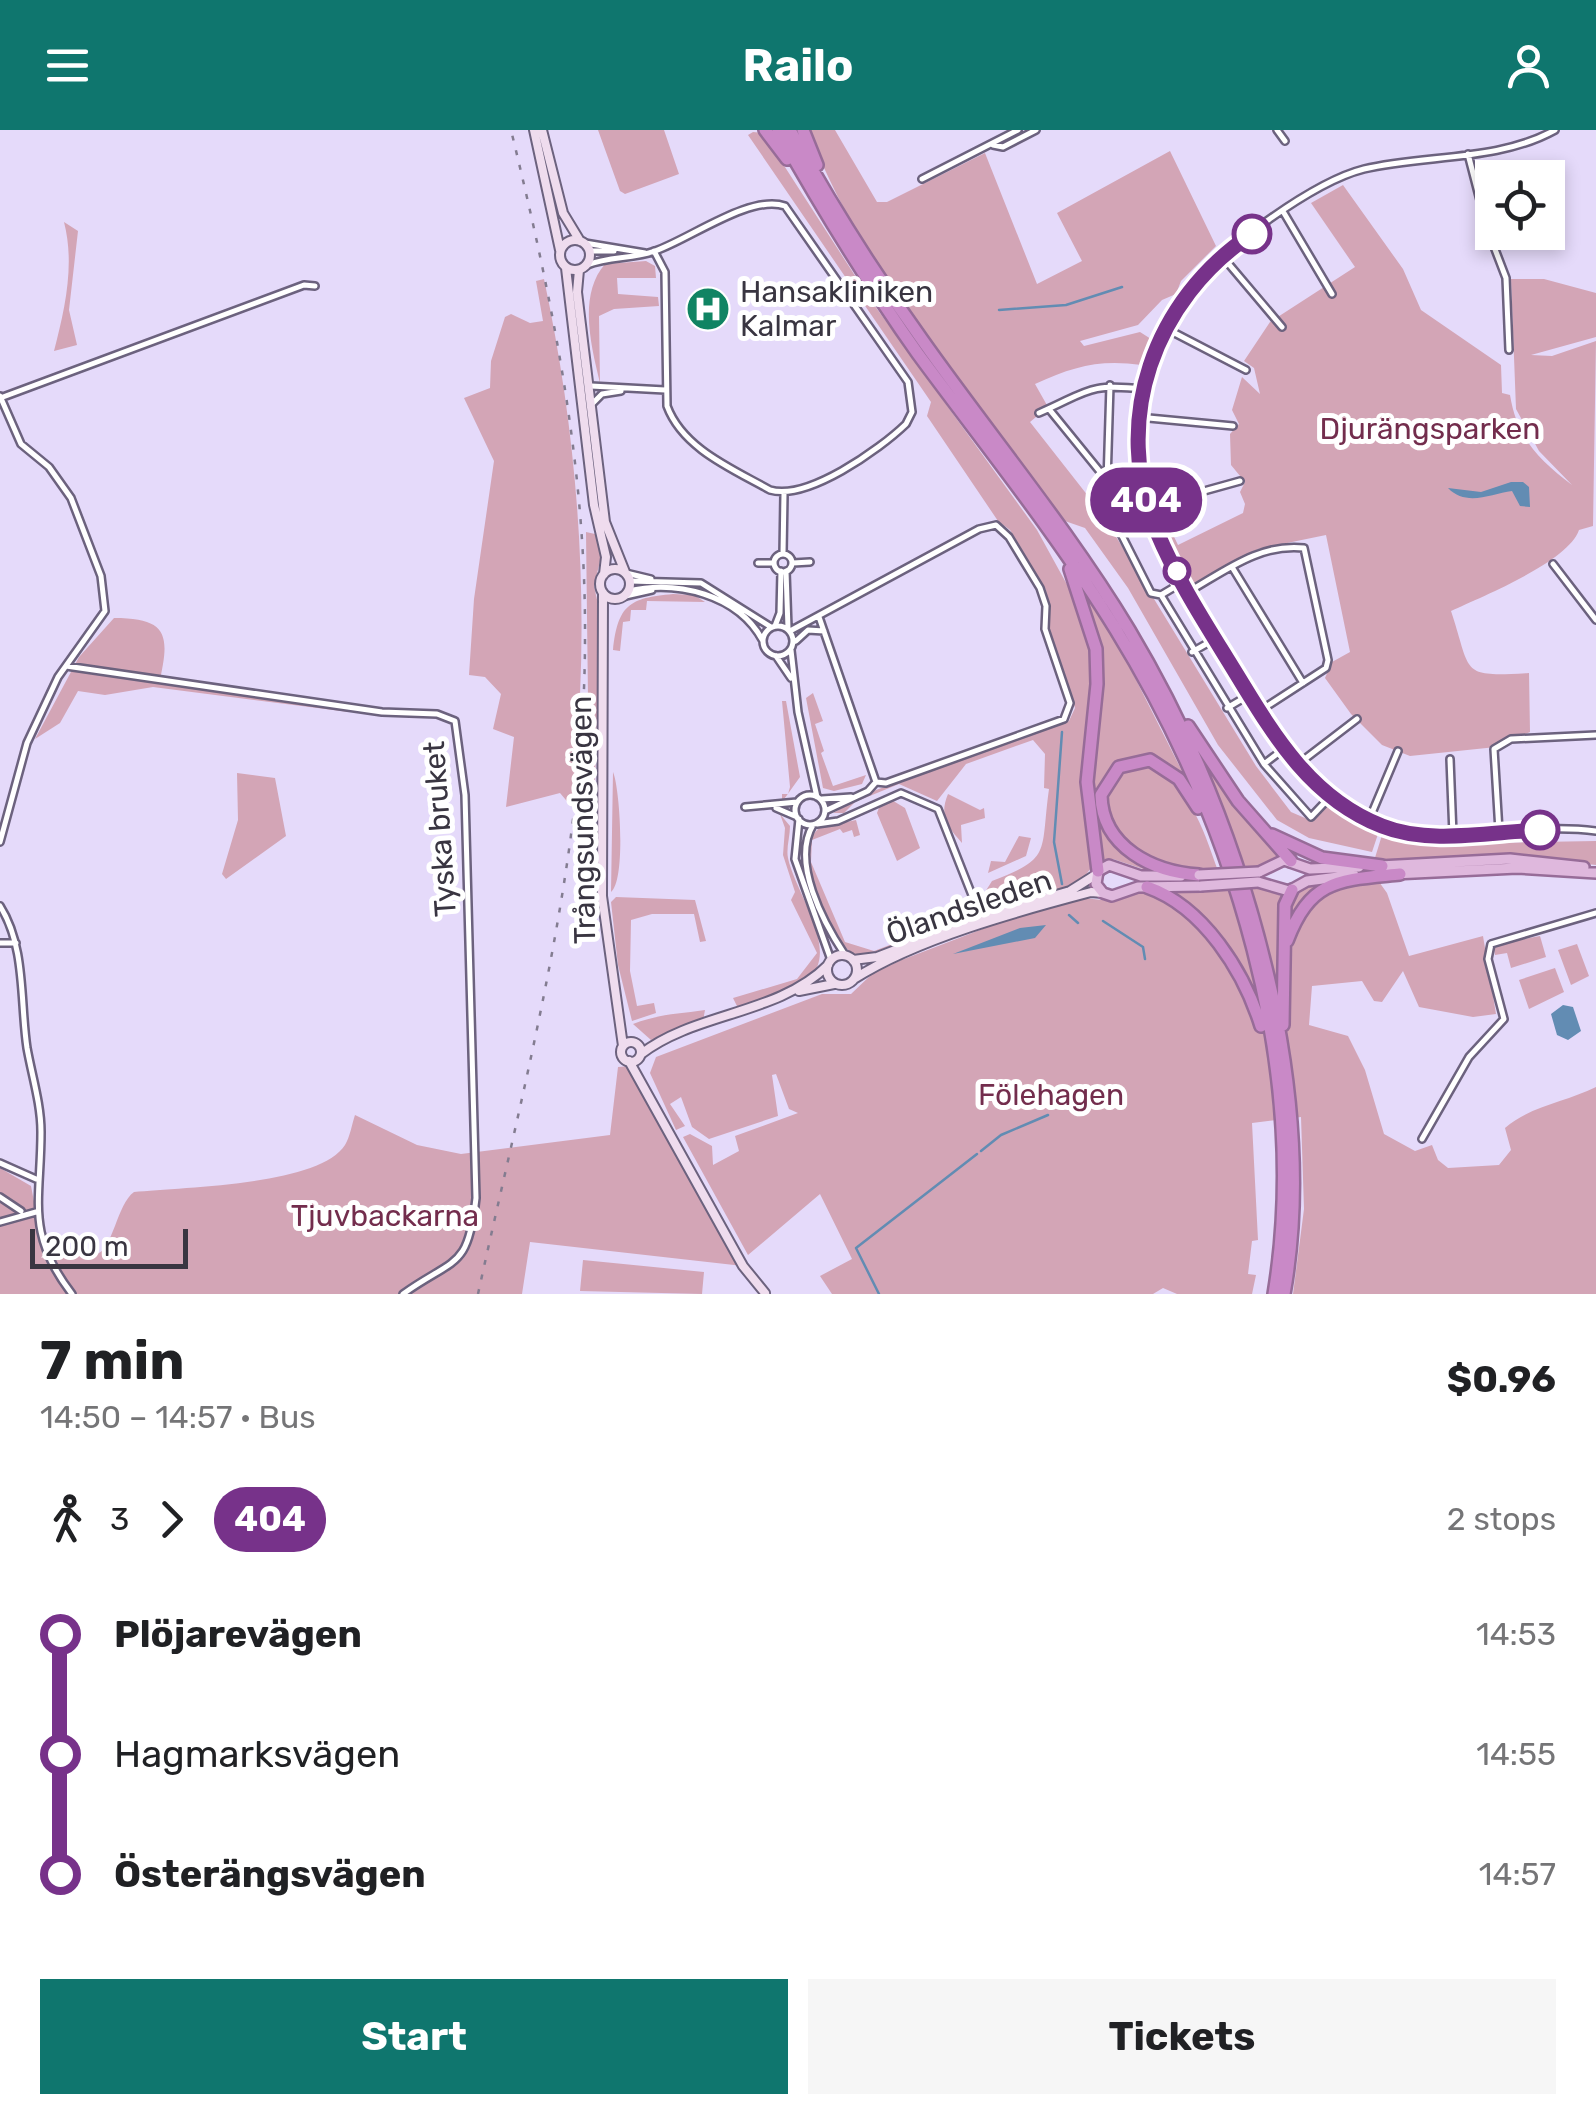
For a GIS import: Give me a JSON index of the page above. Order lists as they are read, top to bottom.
{
  "streets": {
    "main road": ["Trångsundsvägen", "Ölandsleden"],
    "street": ["Tyska bruket"]
  },
  "crossings": [
    ["Trångsundsvägen", "Ölandsleden"]
  ],
  "parks": ["Djurängsparken", "Fölehagen", "Tjuvbackarna"],
  "places": {
    "hospital": ["Hansakliniken Kalmar"]
  },
  "lines": ["bus line 404"],
  "scale_bar": "200 m",
  "page": {
    "header": "Railo",
    "on_map": "404",
    "scale": "200 m",
    "heading": ["7 min", "14:50 – 14:57 · Bus", "$0.96"],
    "legs": ["3", "404", "2 stops"],
    "list": [
      {
        "name": "Plöjarevägen",
        "value": "14:53"
      },
      {
        "name": "Hagmarksvägen",
        "value": "14:55"
      },
      {
        "name": "Österängsvägen",
        "value": "14:57"
      }
    ],
    "buttons": ["Start", "Tickets"]
  }
}
